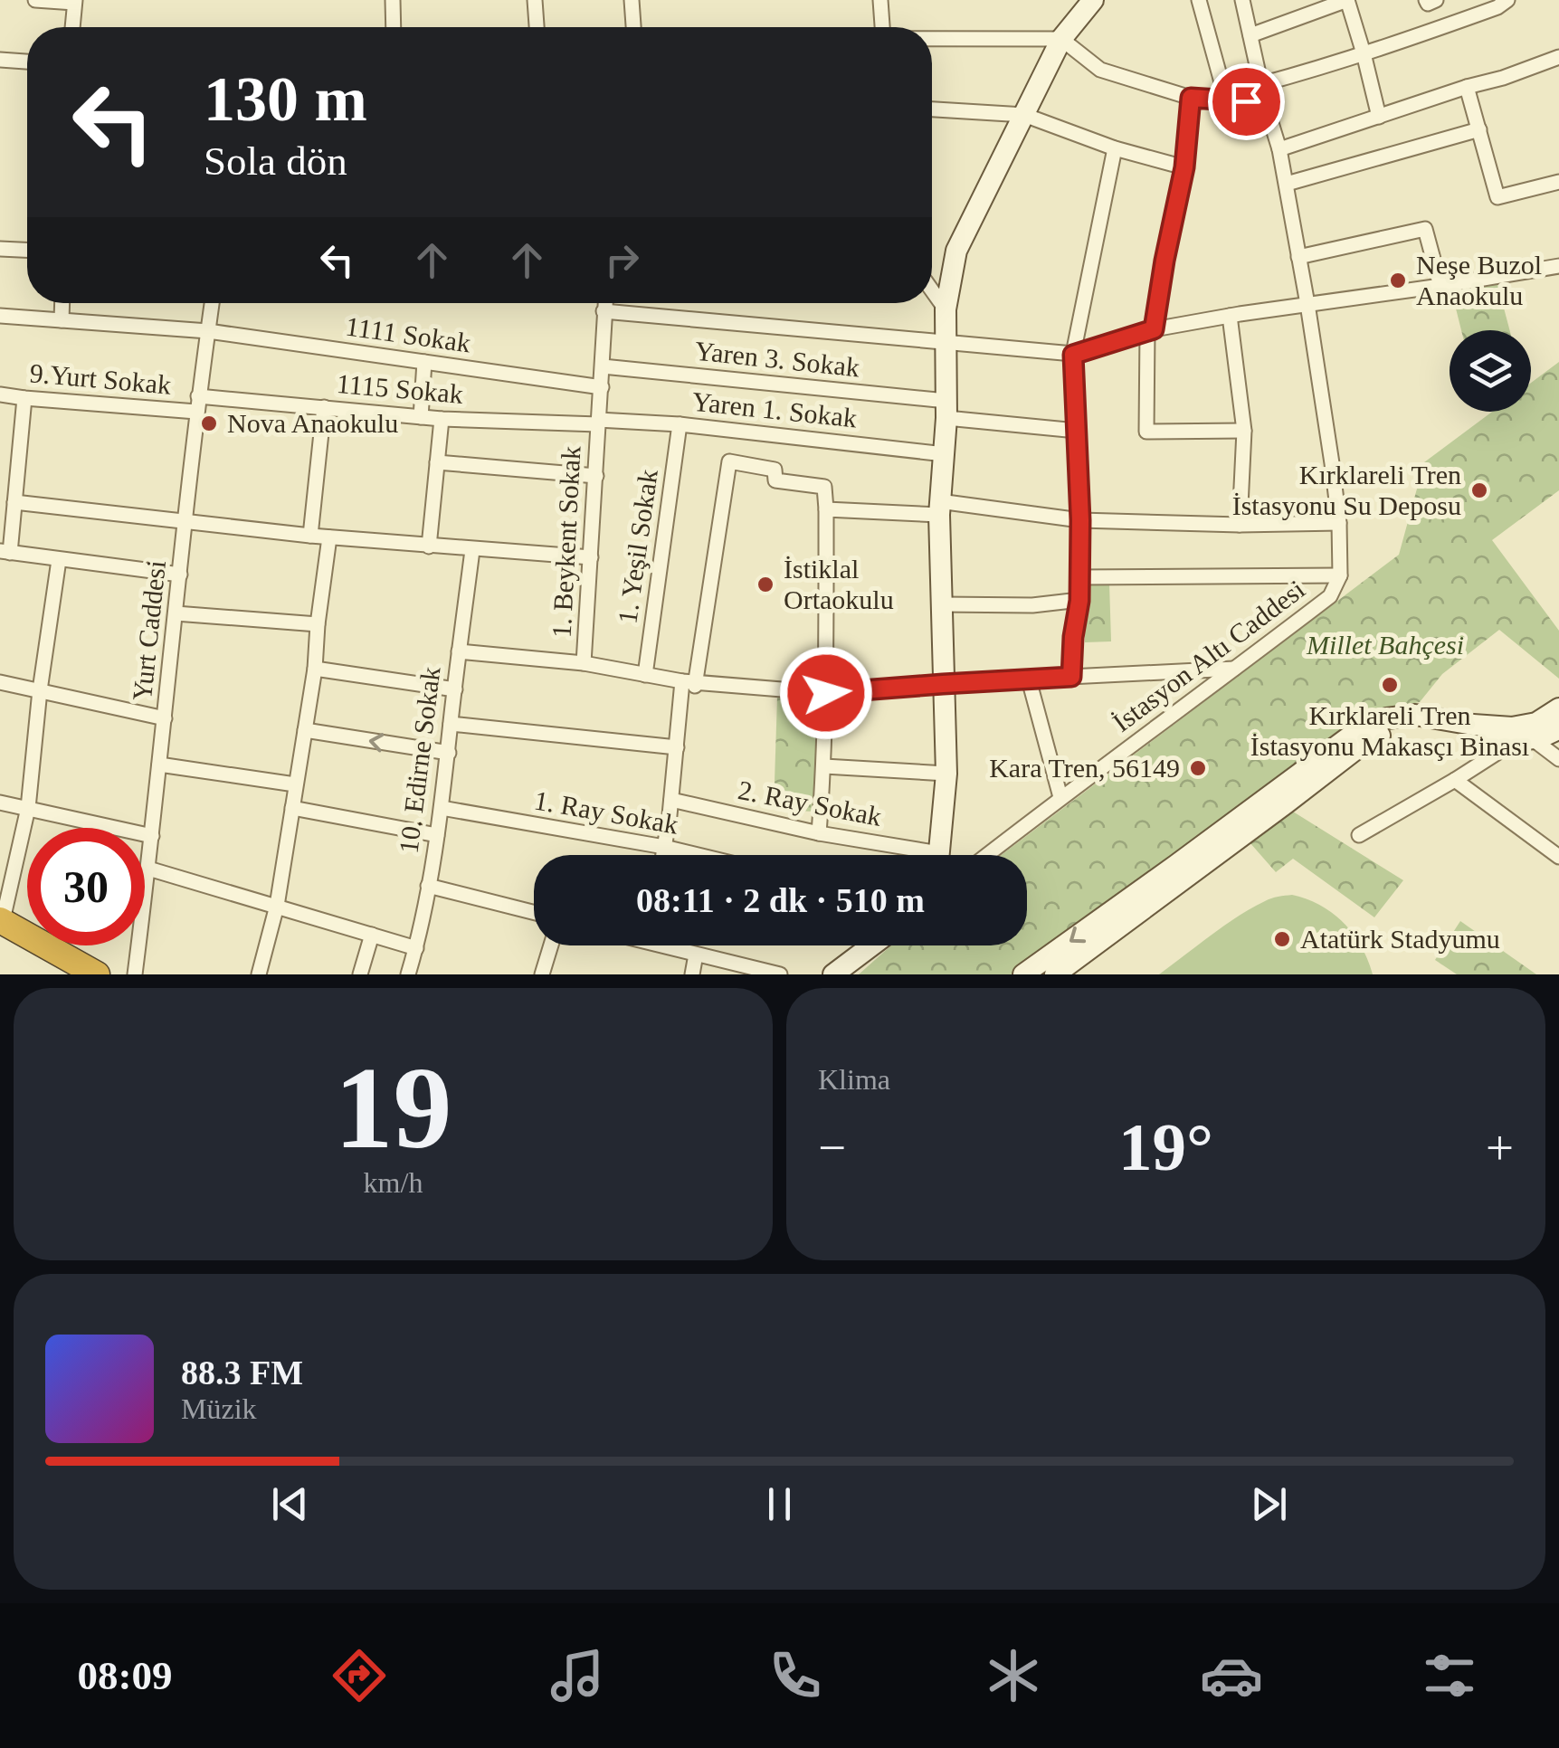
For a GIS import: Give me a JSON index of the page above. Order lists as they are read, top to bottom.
{
  "streets": {
    "street": [
      "1111 Sokak",
      "Yaren 3. Sokak",
      "9.Yurt Sokak",
      "1115 Sokak",
      "Yaren 1. Sokak",
      "1. Beykent Sokak",
      "1. Yeşil Sokak",
      "Yurt Caddesi",
      "İstasyon Altı Caddesi",
      "10. Edirne Sokak",
      "2. Ray Sokak",
      "1. Ray Sokak"
    ]
  },
  "crossings": [
    ["1111 Sokak", "1. Beykent Sokak"],
    ["1111 Sokak", "Yurt Caddesi"],
    ["Yaren 3. Sokak", "1. Beykent Sokak"],
    ["9.Yurt Sokak", "Yurt Caddesi"],
    ["1115 Sokak", "Yaren 1. Sokak"],
    ["1115 Sokak", "1. Beykent Sokak"],
    ["1115 Sokak", "Yurt Caddesi"],
    ["Yaren 1. Sokak", "1. Beykent Sokak"],
    ["Yaren 1. Sokak", "1. Yeşil Sokak"],
    ["10. Edirne Sokak", "1. Ray Sokak"]
  ],
  "parks": ["Millet Bahçesi"],
  "places": [
    "Neşe Buzol Anaokulu",
    "Nova Anaokulu",
    "Kırklareli Tren İstasyonu Su Deposu",
    "İstiklal Ortaokulu",
    "Kırklareli Tren İstasyonu Makasçı Binası",
    "Kara Tren, 56149",
    "Atatürk Stadyumu"
  ],
  "page": {
    "turn": ["130 m", "Sola dön"],
    "limit": "30",
    "trip": "08:11 · 2 dk · 510 m",
    "tile": [
      ["19", "km/h"],
      "Klima"
    ],
    "heat": ["−", "19°", "+"],
    "song": ["88.3 FM", "Müzik"],
    "tabs": "08:09"
  }
}
